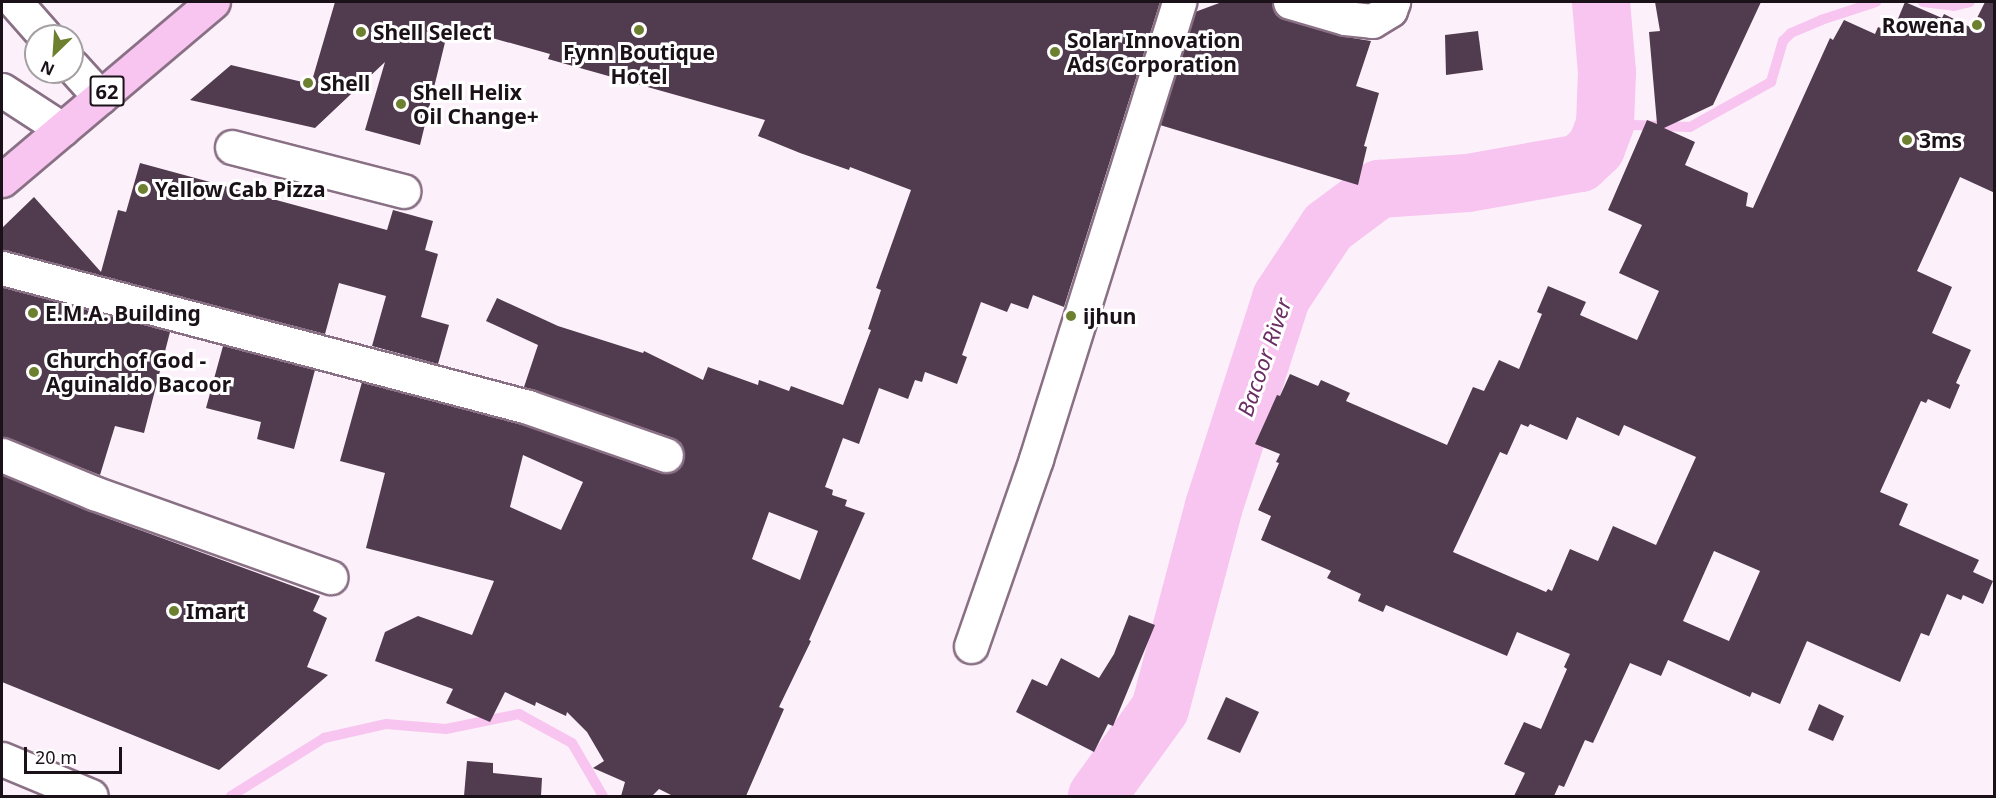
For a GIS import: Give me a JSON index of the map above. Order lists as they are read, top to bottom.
{
  "streets": {
    "highway": ["62"]
  },
  "water": ["Bacoor River"],
  "places": [
    "Rowena",
    "Fynn Boutique Hotel",
    "Shell Select",
    "Solar Innovation Ads Corporation",
    "Shell",
    "Shell Helix Oil Change+",
    "3ms",
    "Yellow Cab Pizza",
    "E.M.A. Building",
    "ijhun",
    "Church of God - Aguinaldo Bacoor",
    "Imart"
  ],
  "scale_bar": "20 m",
  "north": "bottom left"
}
